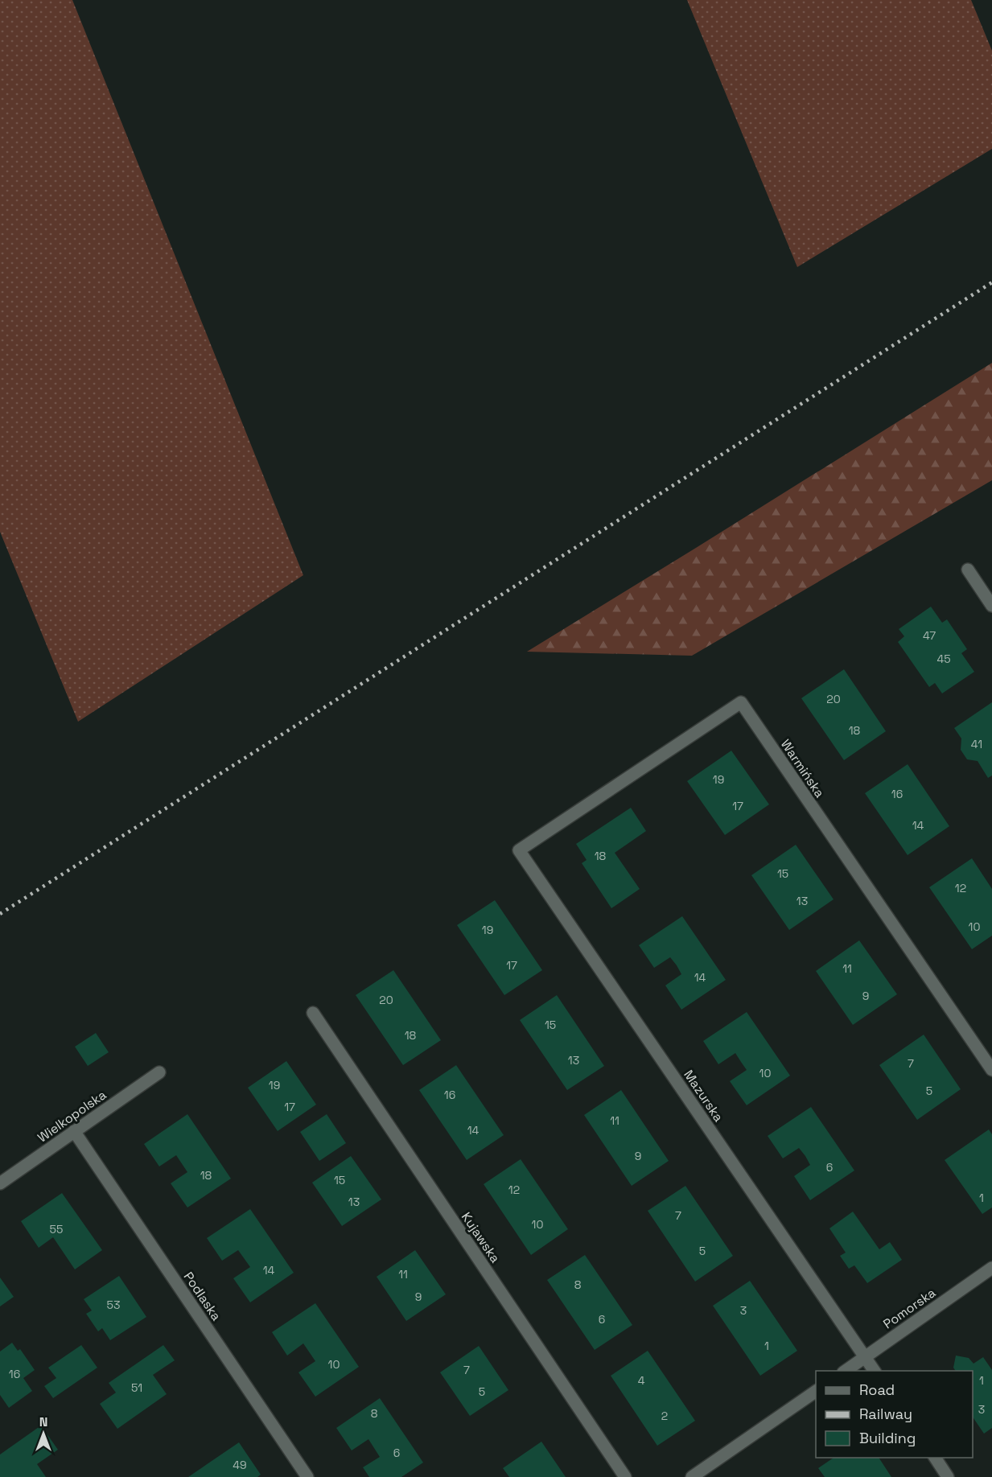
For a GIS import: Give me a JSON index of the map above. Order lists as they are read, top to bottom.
{
  "streets": {
    "street": [
      "Warmińska",
      "Mazurska",
      "Wielkopolska",
      "Kujawska",
      "Podlaska",
      "Pomorska"
    ]
  },
  "crossings": [
    ["Warmińska", "Mazurska"],
    ["Mazurska", "Pomorska"],
    ["Wielkopolska", "Podlaska"]
  ],
  "house_numbers": [
    "47",
    "45",
    "20",
    "18",
    "41",
    "19",
    "16",
    "17",
    "14",
    "18",
    "15",
    "12",
    "13",
    "10",
    "19",
    "17",
    "11",
    "14",
    "9",
    "20",
    "15",
    "18",
    "13",
    "7",
    "10",
    "19",
    "5",
    "16",
    "17",
    "11",
    "14",
    "9",
    "6",
    "18",
    "15",
    "12",
    "1",
    "13",
    "7",
    "10",
    "55",
    "5",
    "14",
    "11",
    "8",
    "9",
    "53",
    "3",
    "6",
    "1",
    "10",
    "7",
    "16",
    "4",
    "1",
    "51",
    "5",
    "3",
    "8",
    "2",
    "6",
    "49"
  ],
  "legend": ["Road", "Railway", "Building"],
  "north": "top"
}
